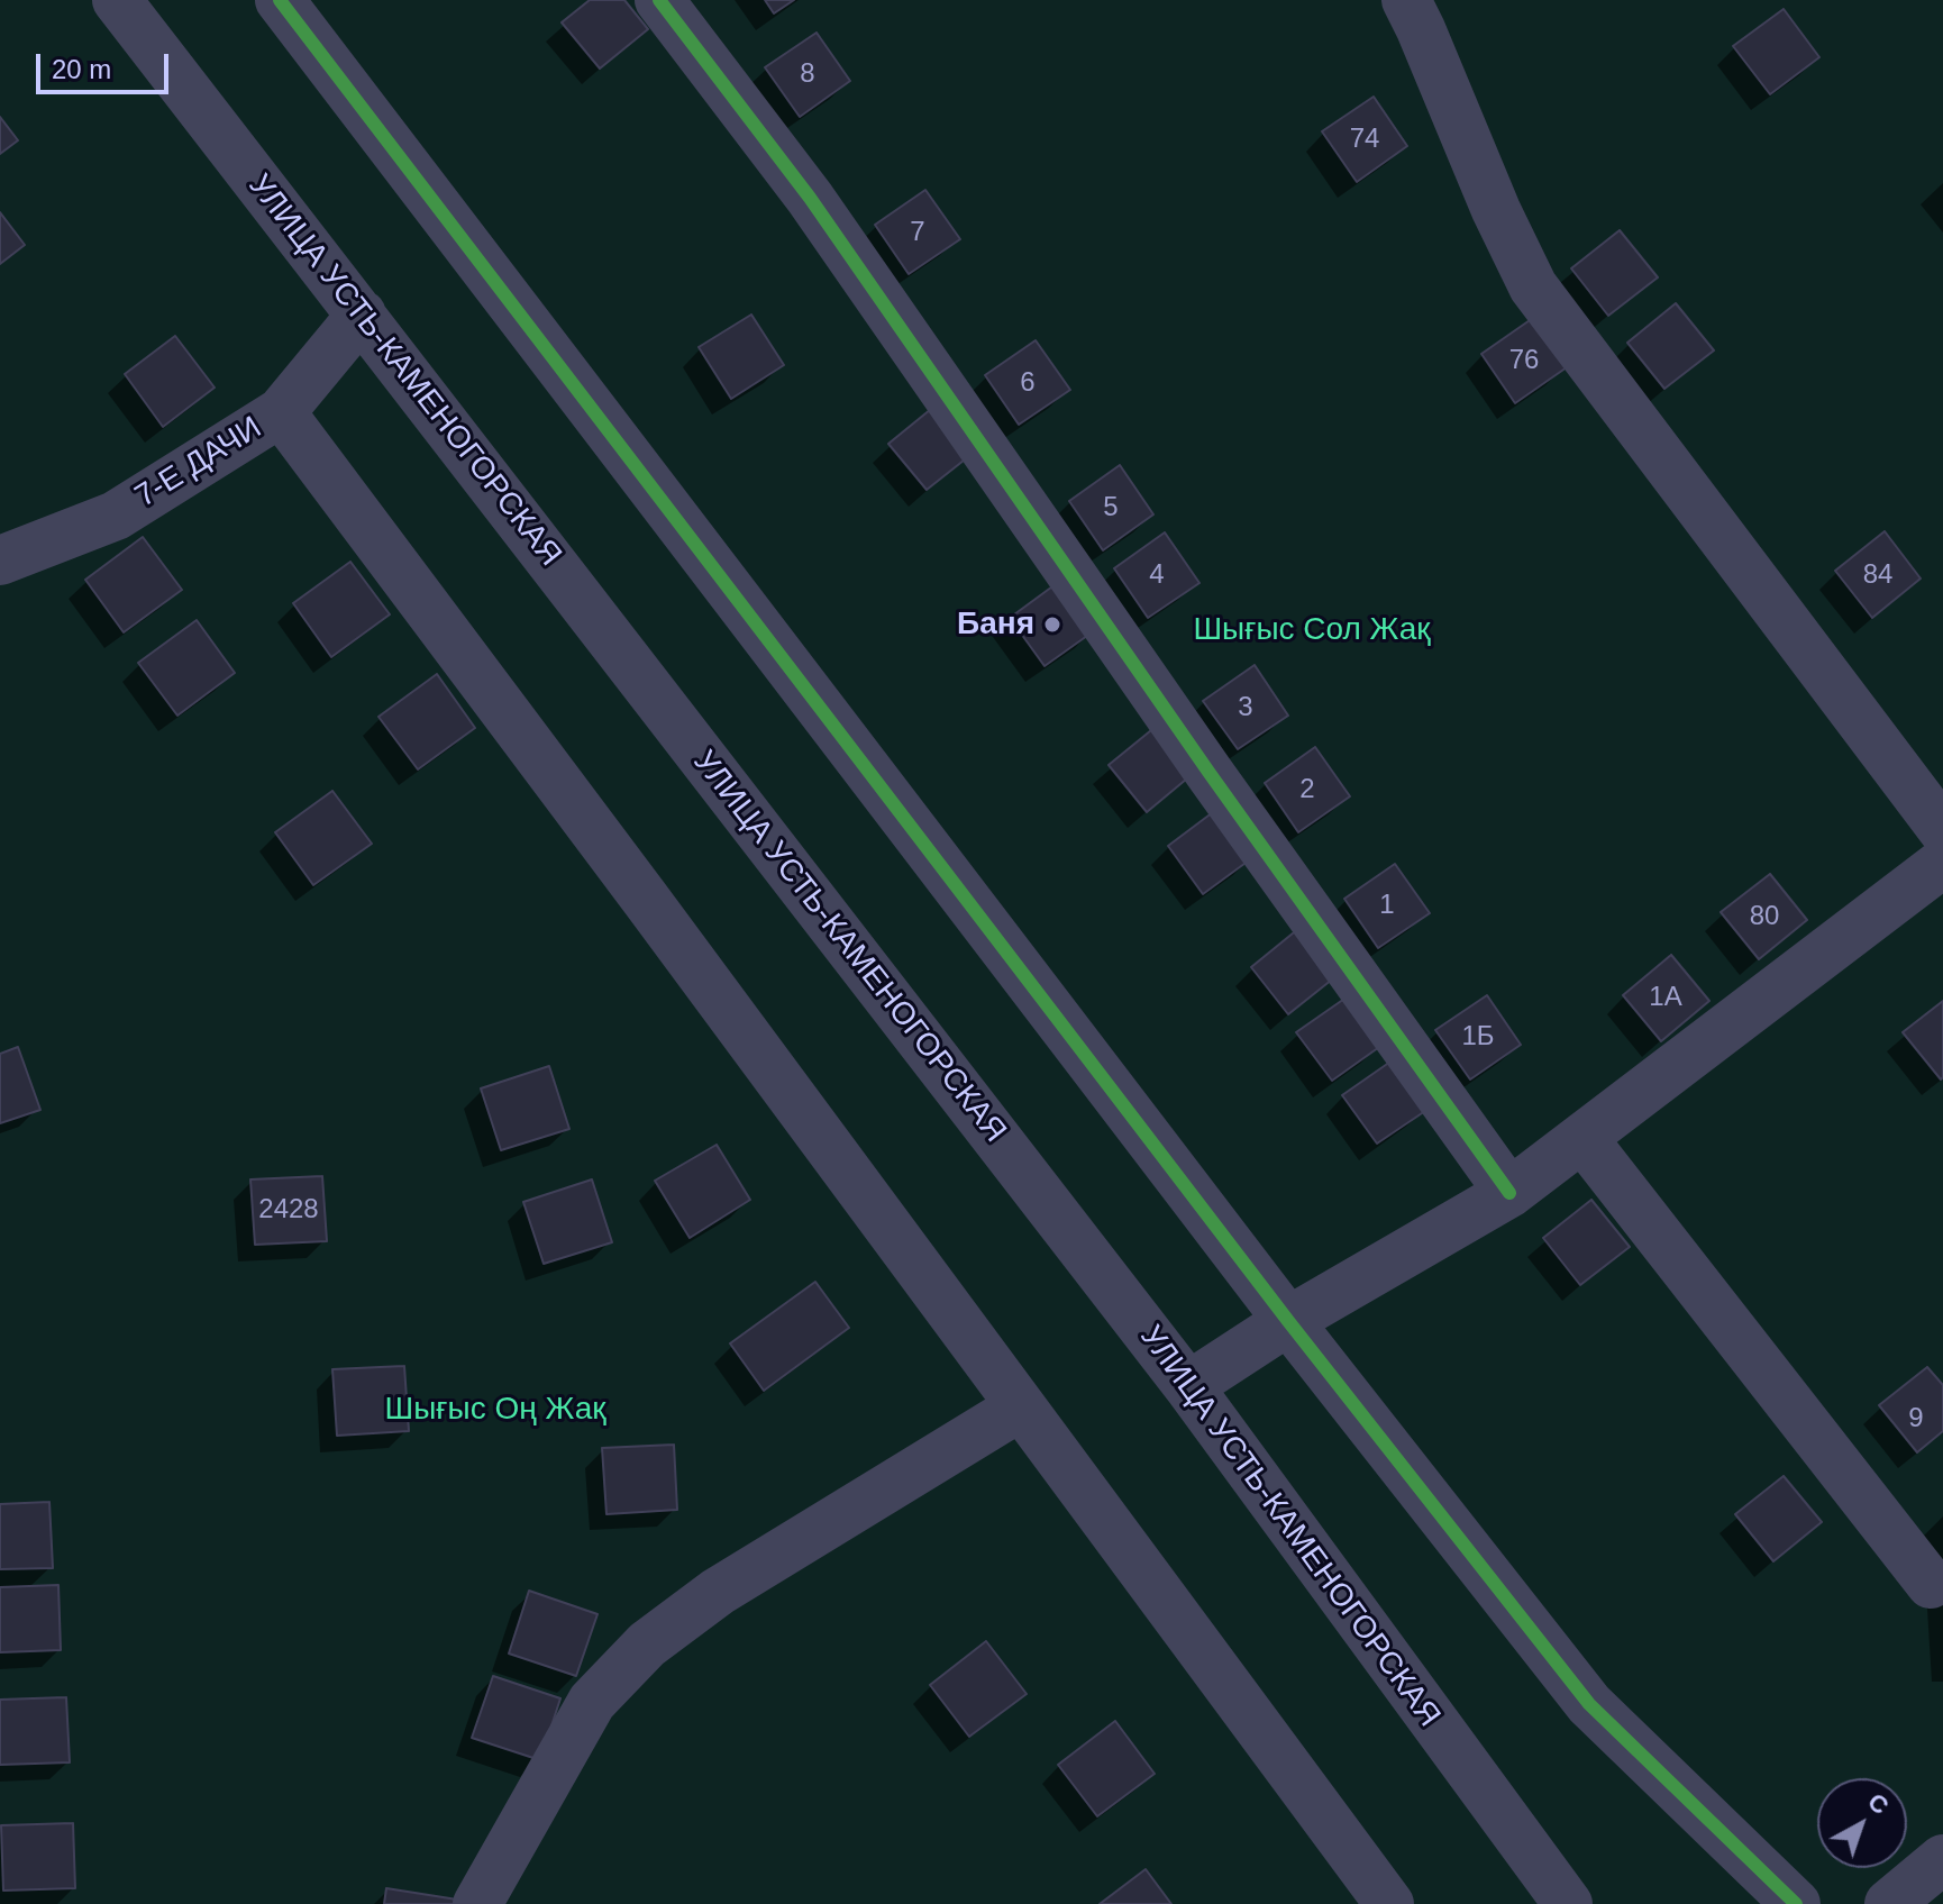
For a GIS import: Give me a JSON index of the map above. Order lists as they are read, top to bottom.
{
  "streets": {
    "street": ["УЛИЦА УСТЬ-КАМЕНОГОРСКАЯ", "7-Е ДАЧИ"]
  },
  "crossings": [
    ["УЛИЦА УСТЬ-КАМЕНОГОРСКАЯ", "7-Е ДАЧИ"]
  ],
  "parks": ["Шығыс Сол Жақ", "Шығыс Оң Жақ"],
  "places": ["Баня"],
  "house_numbers": [
    "8",
    "74",
    "7",
    "76",
    "6",
    "5",
    "4",
    "84",
    "3",
    "2",
    "1",
    "80",
    "1А",
    "1Б",
    "2428",
    "9"
  ],
  "scale_bar": "20 m",
  "north": "top right"
}
